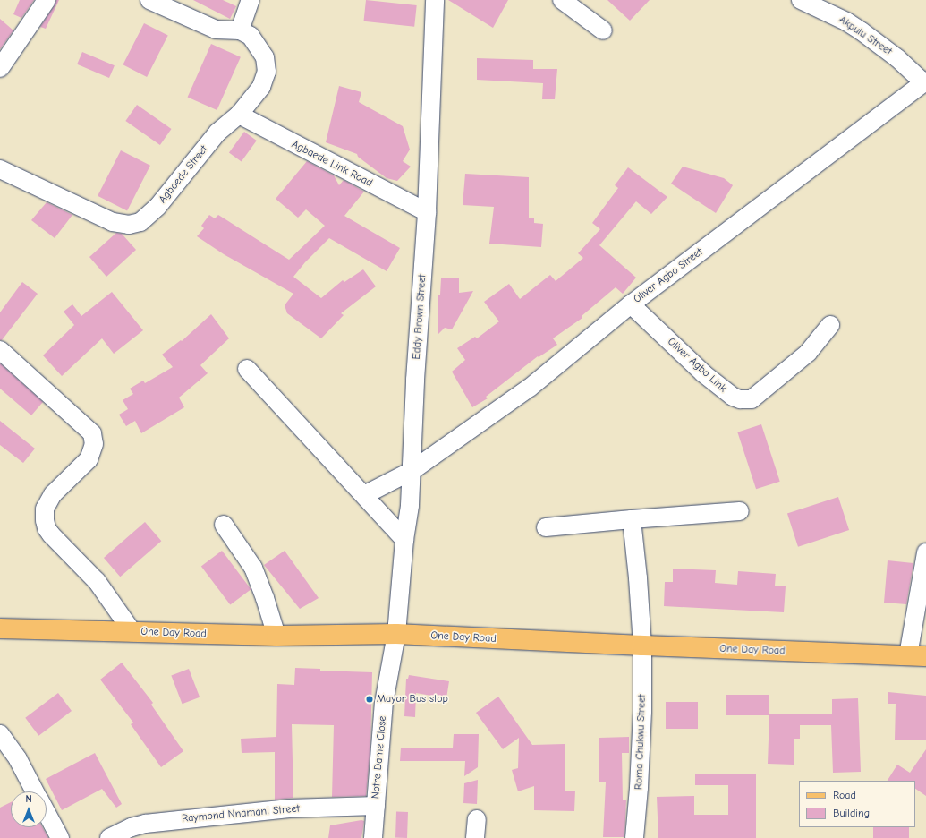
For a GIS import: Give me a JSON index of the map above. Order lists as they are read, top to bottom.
{
  "streets": {
    "main road": ["One Day Road"],
    "street": [
      "Akpulu Street",
      "Agbaede Link Road",
      "Agboede Street",
      "Oliver Agbo Street",
      "Eddy Brown Street",
      "Oliver Agbo Link",
      "Roma Chukwu Street",
      "Notre Dame Close",
      "Raymond Nnamani Street"
    ]
  },
  "crossings": [
    ["Akpulu Street", "Oliver Agbo Street"],
    ["Agbaede Link Road", "Agboede Street"],
    ["Agbaede Link Road", "Eddy Brown Street"],
    ["Oliver Agbo Street", "Eddy Brown Street"],
    ["Oliver Agbo Street", "Oliver Agbo Link"],
    ["Eddy Brown Street", "One Day Road"],
    ["Eddy Brown Street", "Notre Dame Close"],
    ["One Day Road", "Roma Chukwu Street"],
    ["One Day Road", "Notre Dame Close"],
    ["Notre Dame Close", "Raymond Nnamani Street"]
  ],
  "places": ["Mayor Bus stop"],
  "legend": ["Road", "Building"],
  "north": "top"
}
